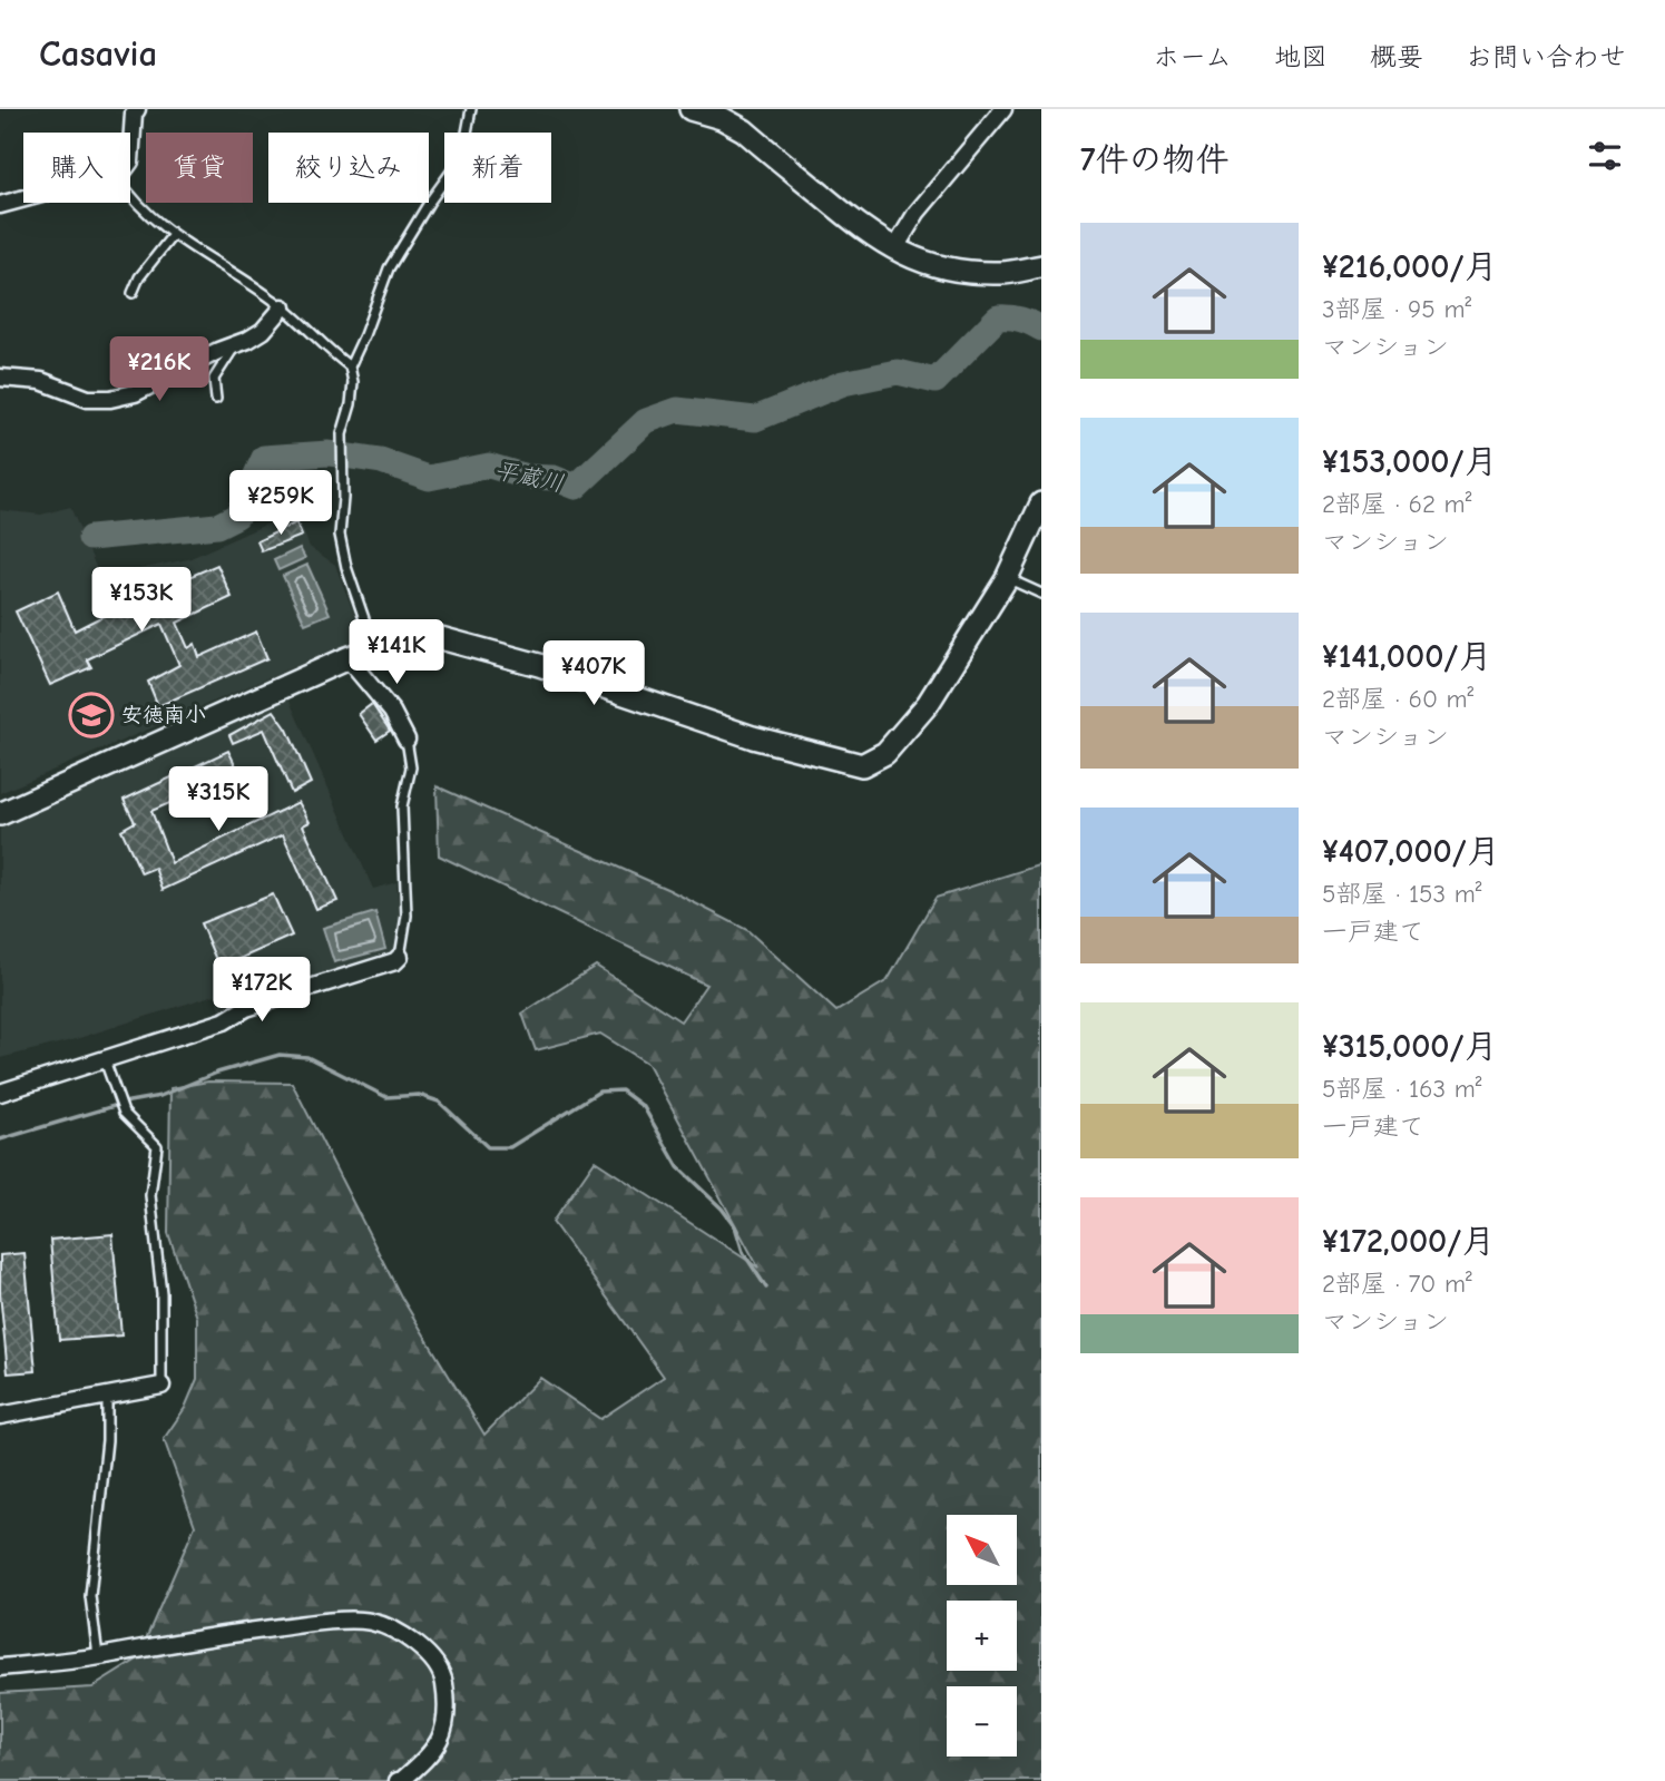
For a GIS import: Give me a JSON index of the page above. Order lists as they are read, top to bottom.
{
  "water": ["平蔵川"],
  "places": {
    "school or university": ["安徳南小"]
  },
  "north": "top left",
  "page": {
    "header": "Casavia",
    "nav": [
      "ホーム",
      "地図",
      "概要",
      "お問い合わせ"
    ],
    "heading": "7件の物件",
    "chip": [
      "購入",
      "賃貸",
      "絞り込み",
      "新着"
    ],
    "list": [
      {
        "name": "¥216,000/月",
        "note": "3部屋 · 95 m² · マンション"
      },
      {
        "name": "¥153,000/月",
        "note": "2部屋 · 62 m² · マンション"
      },
      {
        "name": "¥141,000/月",
        "note": "2部屋 · 60 m² · マンション"
      },
      {
        "name": "¥407,000/月",
        "note": "5部屋 · 153 m² · 一戸建て"
      },
      {
        "name": "¥315,000/月",
        "note": "5部屋 · 163 m² · 一戸建て"
      },
      {
        "name": "¥172,000/月",
        "note": "2部屋 · 70 m² · マンション"
      }
    ],
    "price": [
      "¥216K",
      "¥259K",
      "¥153K",
      "¥141K",
      "¥407K",
      "¥315K",
      "¥172K"
    ],
    "map_buttons": ["+", "−"]
  }
}
